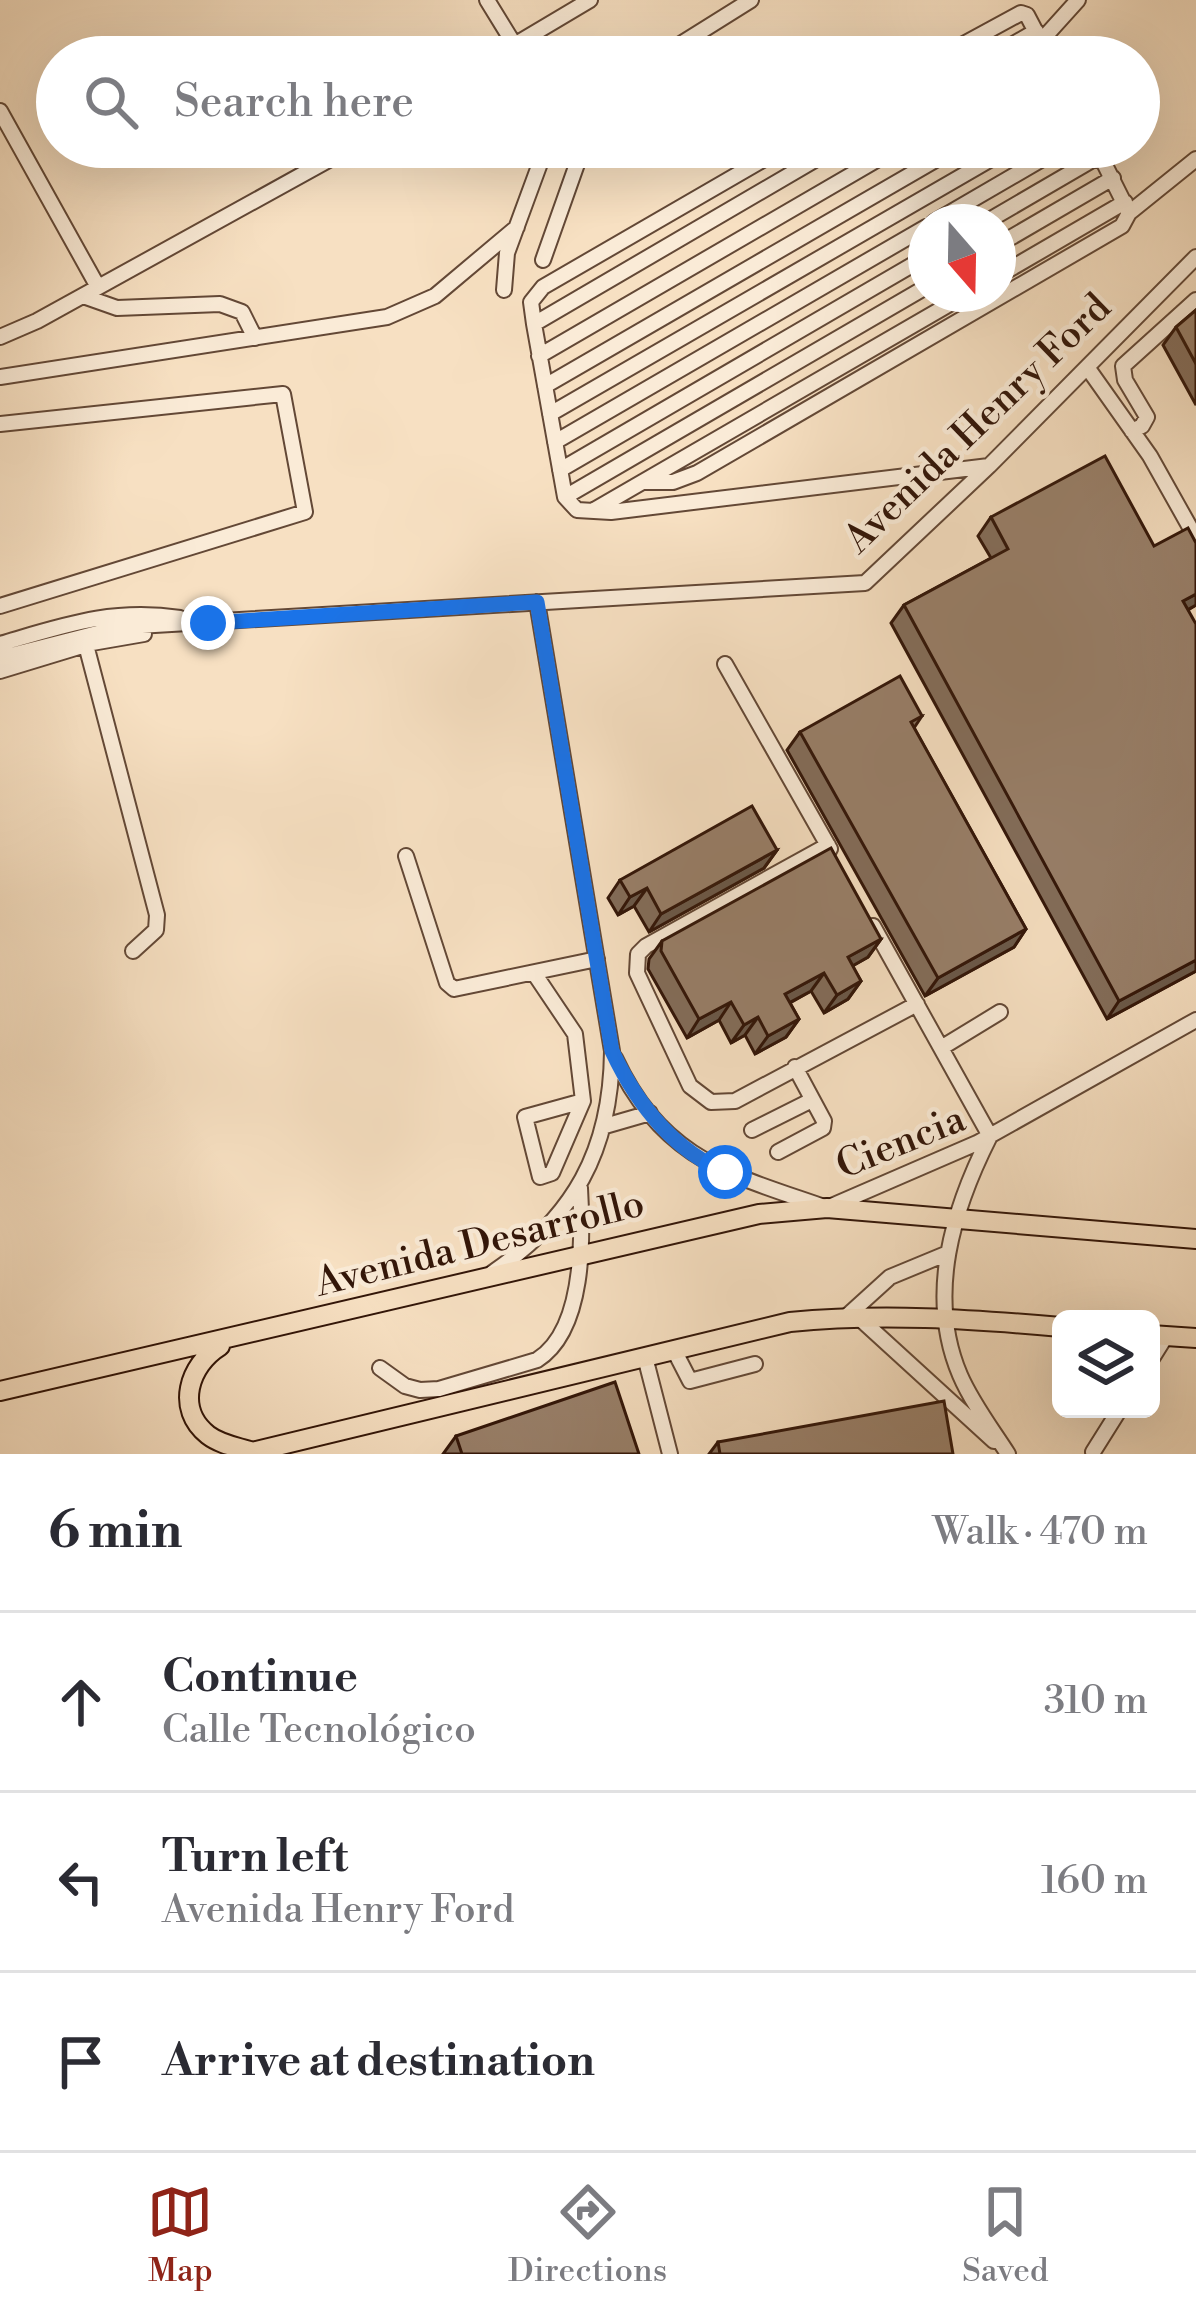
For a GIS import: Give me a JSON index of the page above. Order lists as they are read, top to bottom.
{
  "streets": {
    "main road": ["Avenida Desarrollo"],
    "street": ["Avenida Henry Ford", "Ciencia"]
  },
  "crossings": [
    ["Ciencia", "Avenida Desarrollo"]
  ],
  "north": "bottom",
  "page": {
    "search": "Search here",
    "heading": ["6 min", "Walk · 470 m"],
    "list": [
      ["Continue", "Calle Tecnológico", "310 m"],
      ["Turn left", "Avenida Henry Ford", "160 m"],
      "Arrive at destination"
    ],
    "nav": ["Map", "Directions", "Saved"]
  }
}
